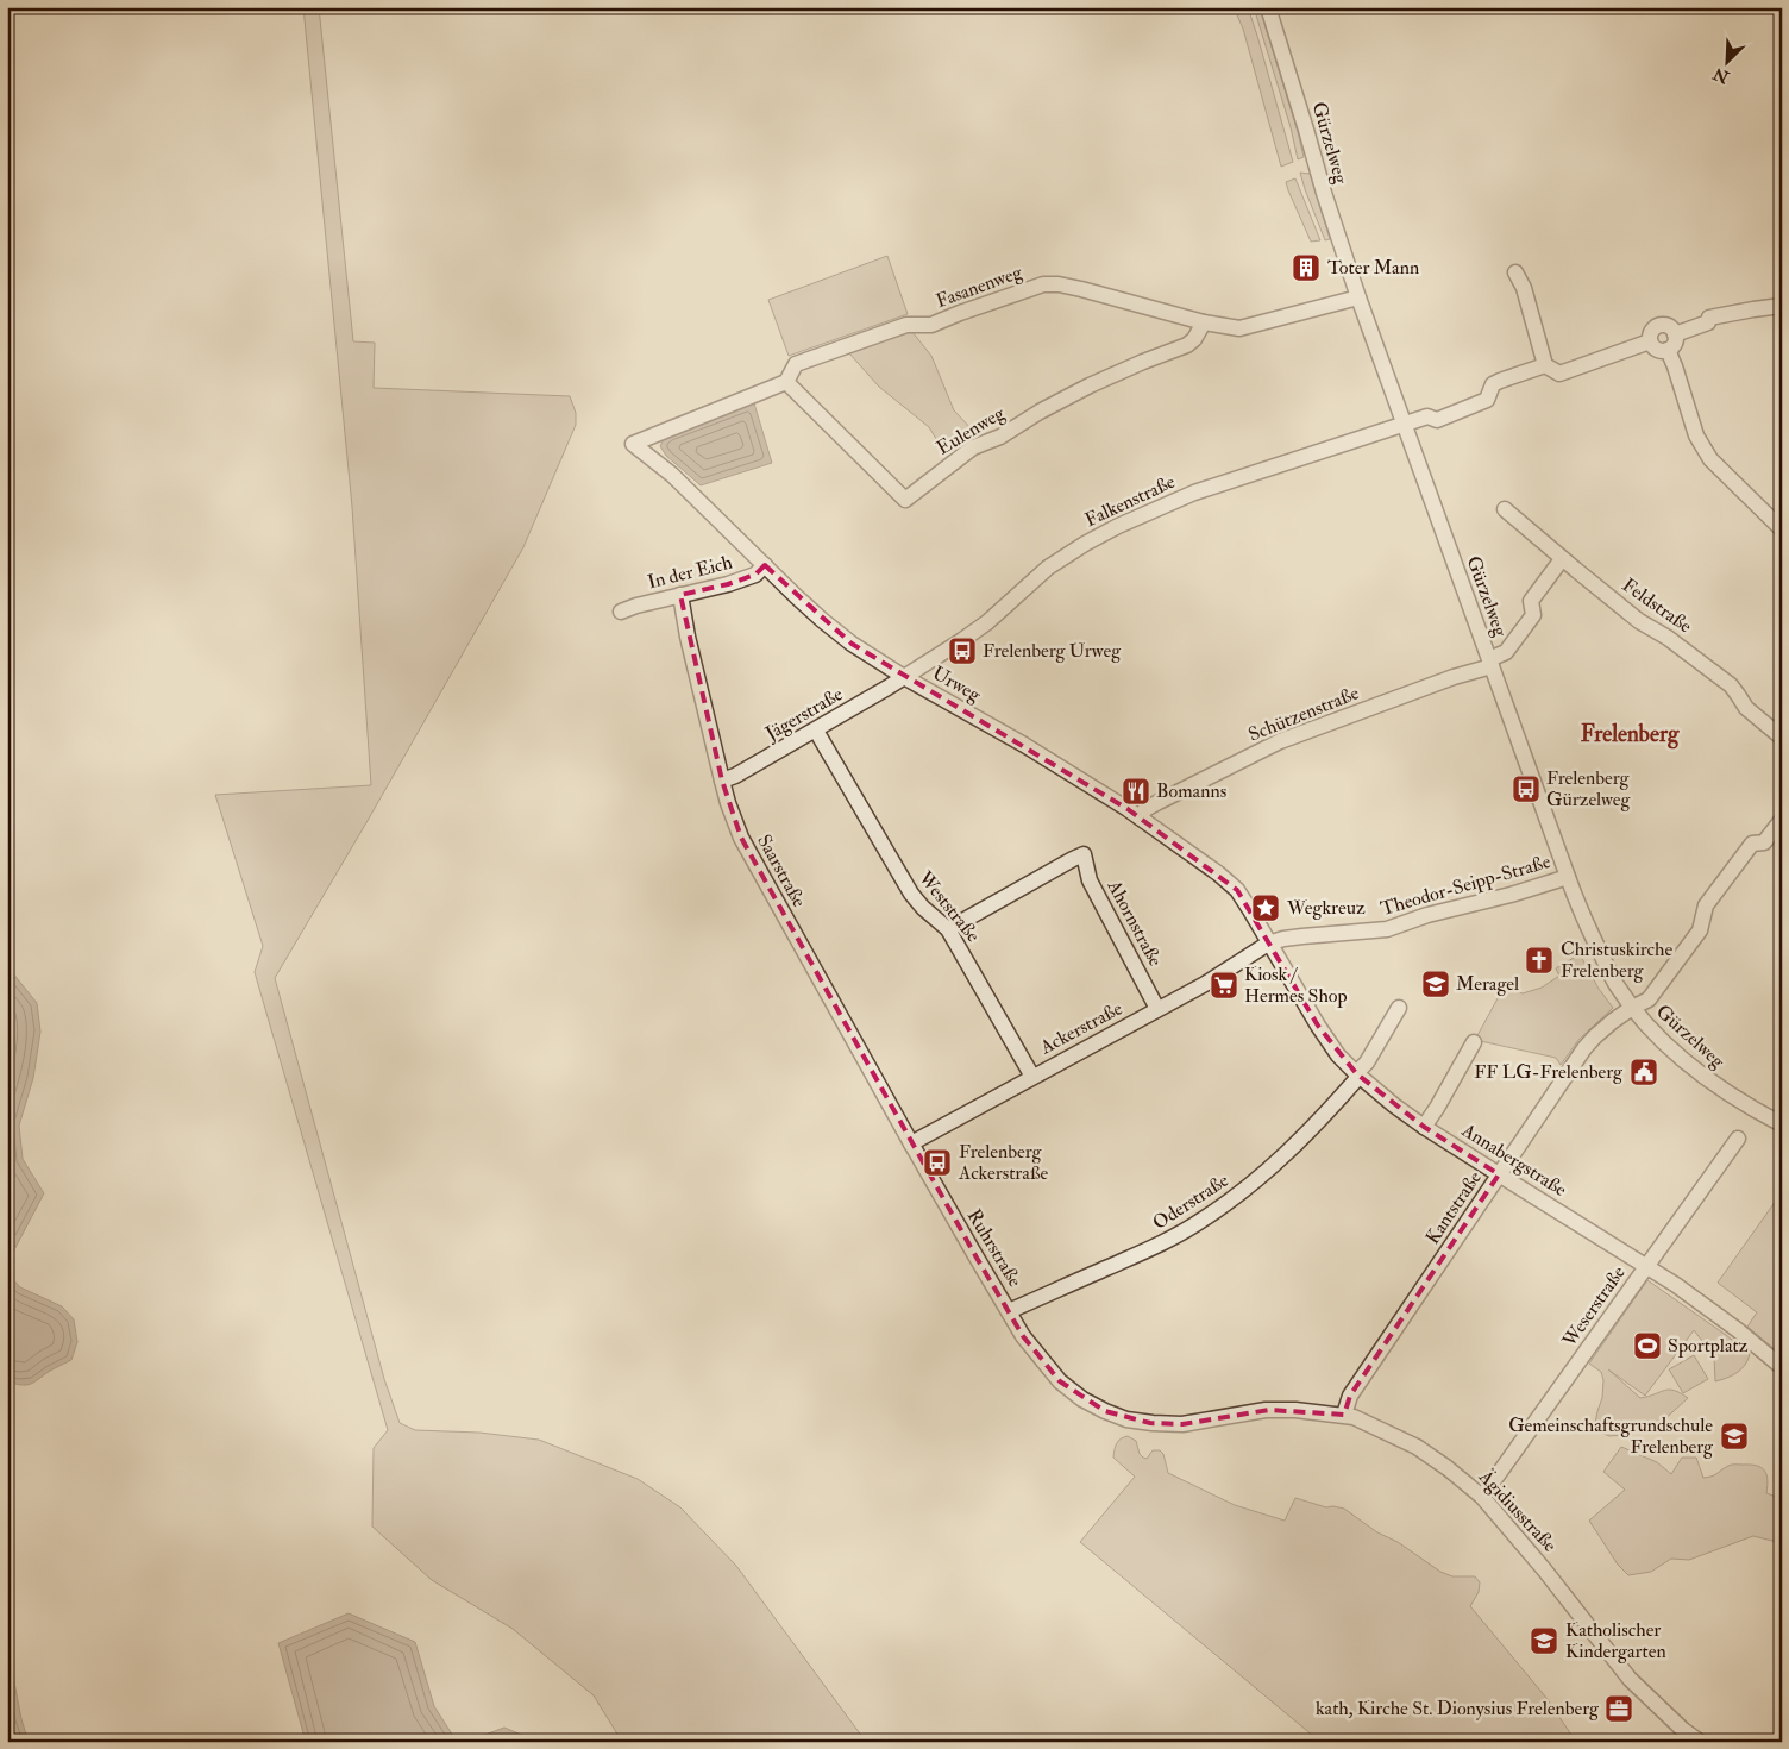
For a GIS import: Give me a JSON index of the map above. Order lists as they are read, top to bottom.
{
  "streets": {
    "street": [
      "Gürzelweg",
      "Fasanenweg",
      "Eulenweg",
      "Falkenstraße",
      "In der Eich",
      "Feldstraße",
      "Urweg",
      "Jägerstraße",
      "Schützenstraße",
      "Saarstraße",
      "Theodor-Seipp-Straße",
      "Weststraße",
      "Ahornstraße",
      "Ackerstraße",
      "Annabergstraße",
      "Oderstraße",
      "Kantstraße",
      "Ruhrstraße",
      "Weserstraße",
      "Ägidiusstraße"
    ]
  },
  "crossings": [
    ["Gürzelweg", "Fasanenweg"],
    ["Gürzelweg", "Falkenstraße"],
    ["Gürzelweg", "Schützenstraße"],
    ["Gürzelweg", "Theodor-Seipp-Straße"],
    ["Gürzelweg", "Kantstraße"],
    ["Fasanenweg", "Eulenweg"],
    ["Fasanenweg", "Urweg"],
    ["Falkenstraße", "Urweg"],
    ["Falkenstraße", "Jägerstraße"],
    ["In der Eich", "Urweg"],
    ["In der Eich", "Saarstraße"],
    ["Feldstraße", "Schützenstraße"],
    ["Urweg", "Jägerstraße"],
    ["Urweg", "Schützenstraße"],
    ["Urweg", "Theodor-Seipp-Straße"],
    ["Urweg", "Ackerstraße"],
    ["Urweg", "Annabergstraße"],
    ["Jägerstraße", "Saarstraße"],
    ["Jägerstraße", "Weststraße"],
    ["Saarstraße", "Ackerstraße"],
    ["Saarstraße", "Ruhrstraße"],
    ["Theodor-Seipp-Straße", "Ackerstraße"],
    ["Theodor-Seipp-Straße", "Annabergstraße"],
    ["Weststraße", "Ahornstraße"],
    ["Weststraße", "Ackerstraße"],
    ["Ahornstraße", "Ackerstraße"],
    ["Ackerstraße", "Annabergstraße"],
    ["Ackerstraße", "Ruhrstraße"],
    ["Annabergstraße", "Oderstraße"],
    ["Annabergstraße", "Kantstraße"],
    ["Annabergstraße", "Weserstraße"],
    ["Oderstraße", "Ruhrstraße"],
    ["Oderstraße", "Ägidiusstraße"],
    ["Kantstraße", "Ägidiusstraße"],
    ["Ruhrstraße", "Ägidiusstraße"],
    ["Weserstraße", "Ägidiusstraße"]
  ],
  "districts": ["Frelenberg"],
  "places": {
    "building": ["Toter Mann"],
    "bus stop": ["Frelenberg Urweg", "Frelenberg Gürzelweg", "Frelenberg Ackerstraße"],
    "restaurant": ["Bomanns"],
    "place": ["Wegkreuz"],
    "church": ["Christuskirche Frelenberg"],
    "school or university": ["Meragel", "Gemeinschaftsgrundschule Frelenberg", "Katholischer Kindergarten"],
    "supermarket": ["Kiosk / Hermes Shop"],
    "public building": ["FF LG-Frelenberg"],
    "sports": ["Sportplatz"],
    "office": ["kath, Kirche St. Dionysius Frelenberg"]
  },
  "north": "bottom left"
}
